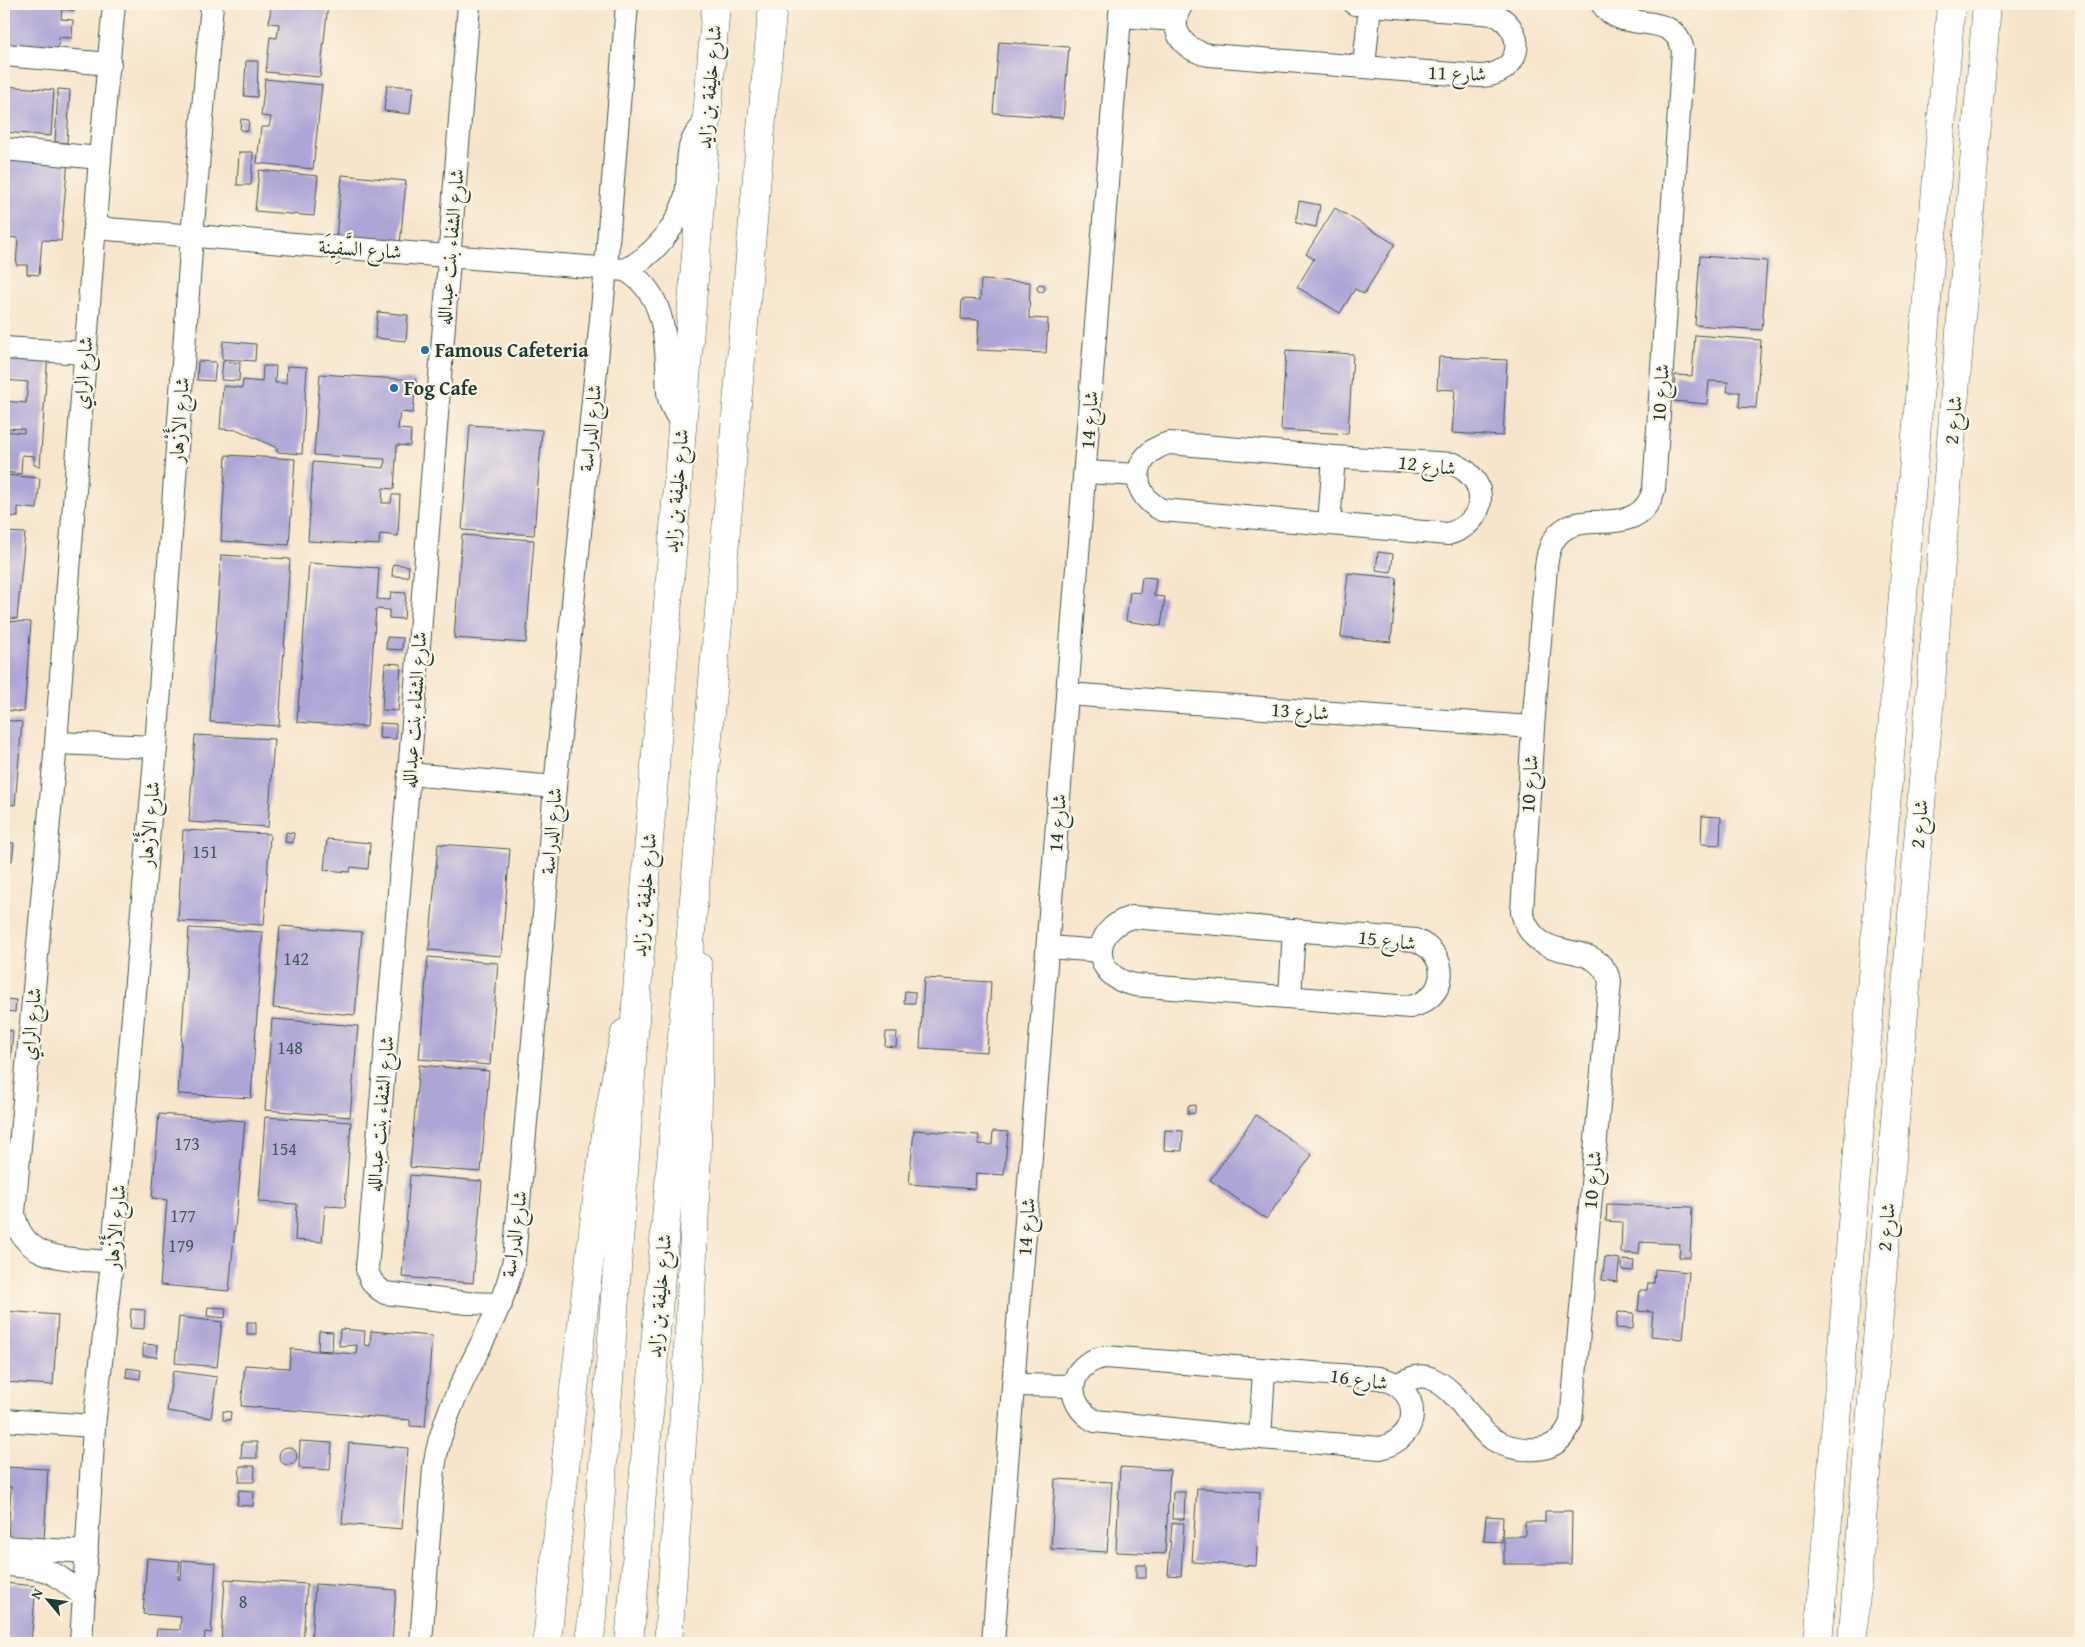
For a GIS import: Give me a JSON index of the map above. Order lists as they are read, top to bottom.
{
  "streets": {
    "main road": ["شارع خليفة بن زايد", "شارع 2"],
    "street": [
      "شارع 11",
      "شارع الشفاء بنت عبدالله",
      "شارع السَّفِينَة",
      "شارع الراي",
      "شارع 10",
      "شارع الأَزْهار",
      "شارع 14",
      "شارع الدراسة",
      "شارع 12",
      "شارع 13",
      "شارع 15",
      "شارع 16"
    ]
  },
  "crossings": [
    ["شارع 11", "شارع 14"],
    ["شارع الشفاء بنت عبدالله", "شارع السَّفِينَة"],
    ["شارع الشفاء بنت عبدالله", "شارع الدراسة"],
    ["شارع السَّفِينَة", "شارع الراي"],
    ["شارع السَّفِينَة", "شارع الأَزْهار"],
    ["شارع السَّفِينَة", "شارع الدراسة"],
    ["شارع الراي", "شارع الأَزْهار"],
    ["شارع 10", "شارع 13"],
    ["شارع 10", "شارع 16"],
    ["شارع 14", "شارع 13"]
  ],
  "places": ["Famous Cafeteria", "Fog Cafe"],
  "house_numbers": [
    "151",
    "142",
    "148",
    "173",
    "154",
    "177",
    "179",
    "8"
  ],
  "north": "top left"
}
